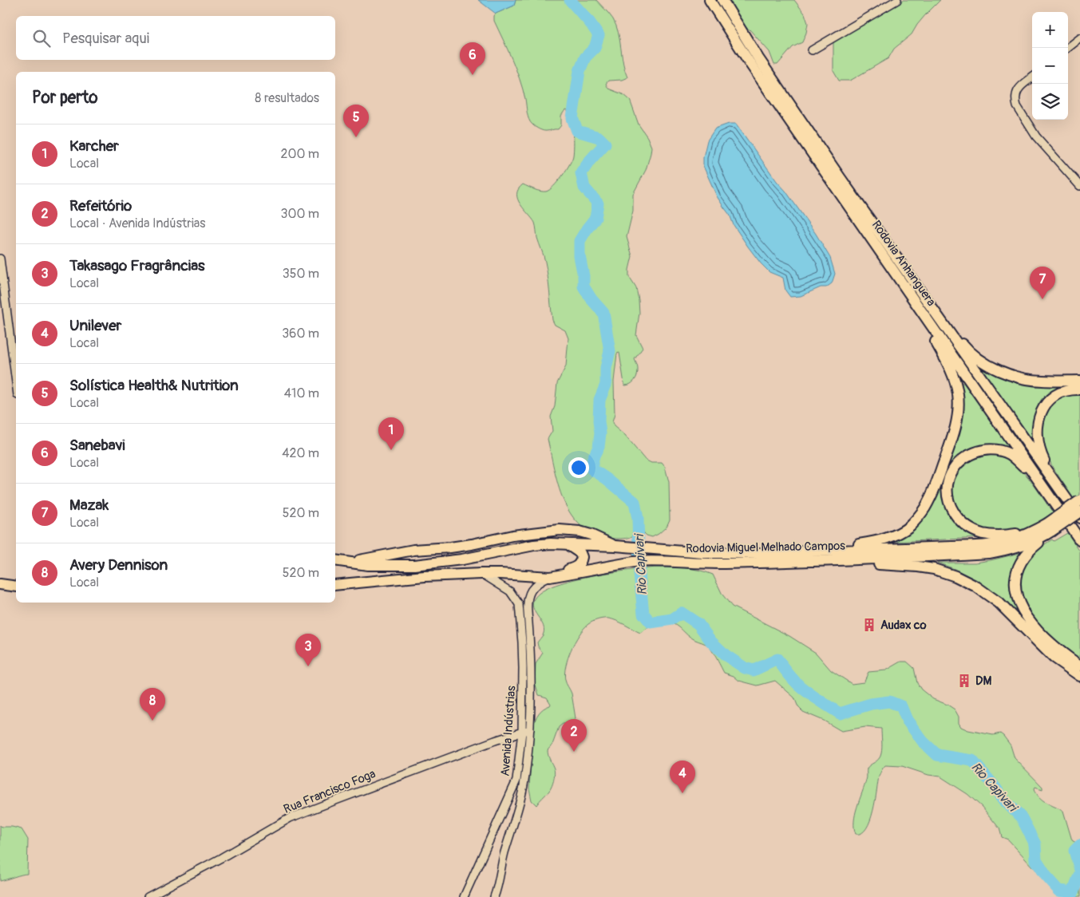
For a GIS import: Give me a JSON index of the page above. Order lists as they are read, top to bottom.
{
  "streets": {
    "highway": ["Rodovia Anhanguera", "Rodovia Miguel Melhado Campos"],
    "street": ["Avenida Indústrias", "Rua Francisco Foga"]
  },
  "crossings": [
    ["Rodovia Miguel Melhado Campos", "Avenida Indústrias"],
    ["Avenida Indústrias", "Rua Francisco Foga"]
  ],
  "water": ["Rio Capivari"],
  "places": {
    "building": ["Audax co", "DM"]
  },
  "page": {
    "map_buttons": ["+", "−"],
    "search": "Pesquisar aqui",
    "pins": [
      "6",
      "5",
      "7",
      "1",
      "3",
      "8",
      "2",
      "4"
    ],
    "heading": ["Por perto", "8 resultados"],
    "list": [
      {
        "mark": "1",
        "name": "Karcher",
        "note": "Local",
        "value": "200 m"
      },
      {
        "mark": "2",
        "name": "Refeitório",
        "note": "Local · Avenida Indústrias",
        "value": "300 m"
      },
      {
        "mark": "3",
        "name": "Takasago Fragrâncias",
        "note": "Local",
        "value": "350 m"
      },
      {
        "mark": "4",
        "name": "Unilever",
        "note": "Local",
        "value": "360 m"
      },
      {
        "mark": "5",
        "name": "Solística Health& Nutrition",
        "note": "Local",
        "value": "410 m"
      },
      {
        "mark": "6",
        "name": "Sanebavi",
        "note": "Local",
        "value": "420 m"
      },
      {
        "mark": "7",
        "name": "Mazak",
        "note": "Local",
        "value": "520 m"
      },
      {
        "mark": "8",
        "name": "Avery Dennison",
        "note": "Local",
        "value": "520 m"
      }
    ]
  }
}
